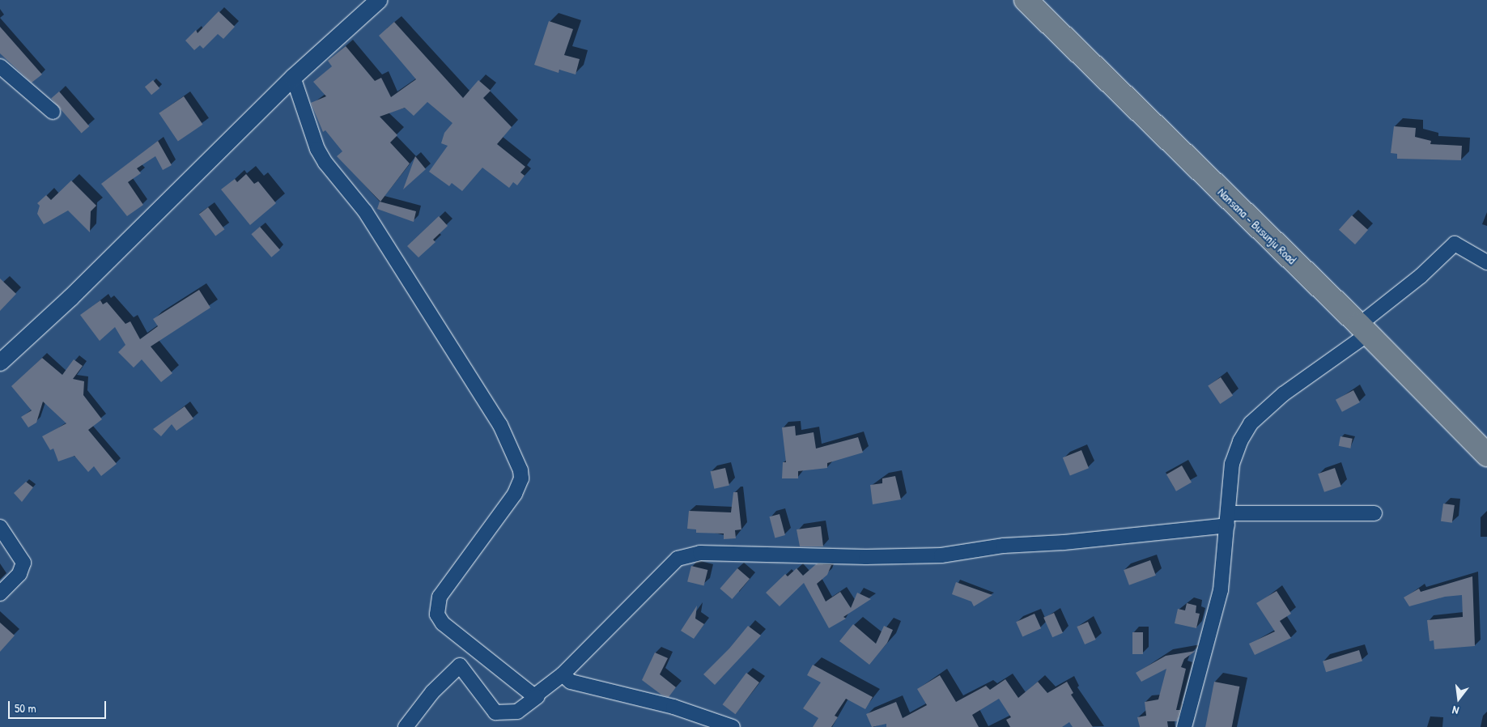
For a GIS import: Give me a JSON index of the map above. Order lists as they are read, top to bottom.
{
  "streets": {
    "main road": ["Nansana - Busunju Road"]
  },
  "scale_bar": "50 m",
  "north": "bottom"
}
